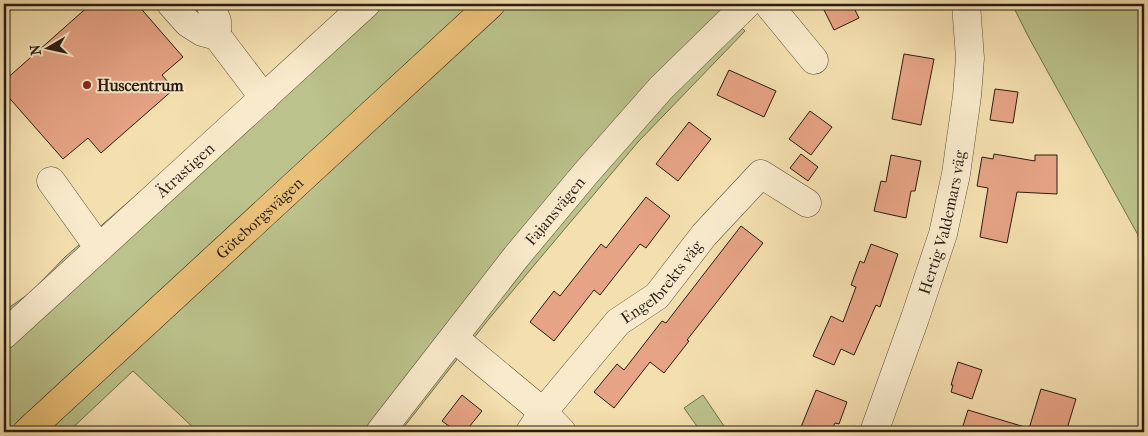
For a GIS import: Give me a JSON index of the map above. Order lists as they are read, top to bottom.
{
  "streets": {
    "main road": ["Göteborgsvägen"],
    "street": [
      "Ätrastigen",
      "Fajansvägen",
      "Hertig Valdemars väg",
      "Engelbrekts väg"
    ]
  },
  "places": ["Huscentrum"],
  "north": "left"
}
